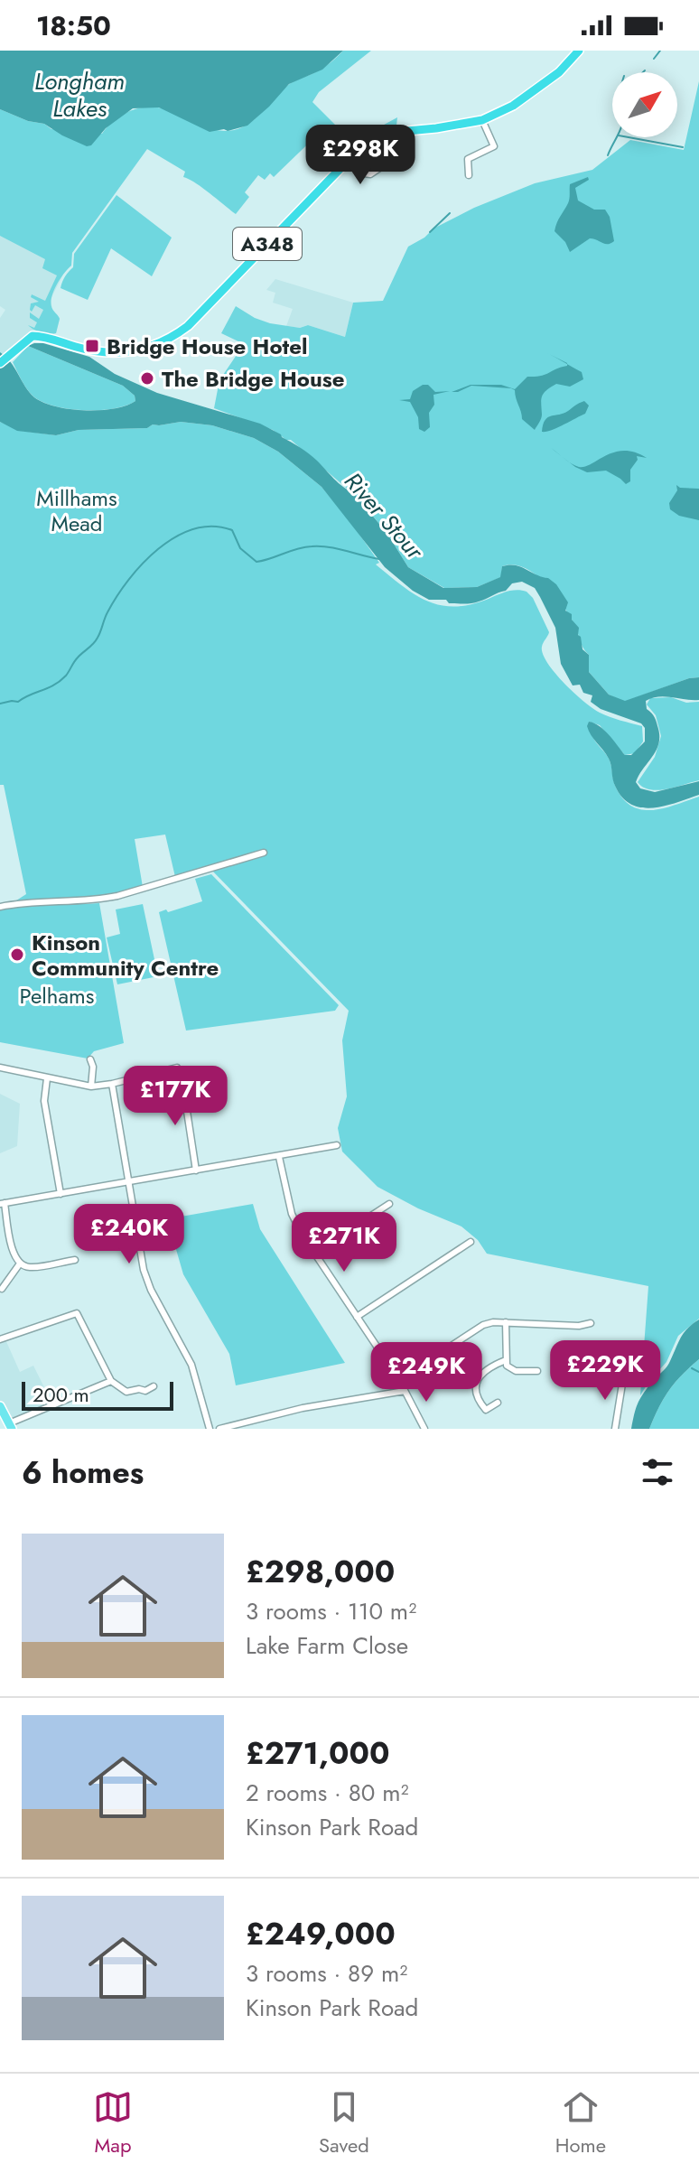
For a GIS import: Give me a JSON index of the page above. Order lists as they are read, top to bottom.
{
  "streets": {
    "highway": ["A348"]
  },
  "water": ["Longham Lakes", "River Stour"],
  "parks": ["Millhams Mead", "Pelhams"],
  "places": {
    "transit": ["Bridge House Hotel"],
    "other": ["The Bridge House", "Kinson Community Centre"]
  },
  "scale_bar": "200 m",
  "north": "top right",
  "page": {
    "status": "18:50",
    "price": [
      "£298K",
      "£177K",
      "£240K",
      "£271K",
      "£229K",
      "£249K"
    ],
    "scale": "200 m",
    "heading": "6 homes",
    "list": [
      {
        "name": "£298,000",
        "note": "3 rooms · 110 m² · Lake Farm Close"
      },
      {
        "name": "£271,000",
        "note": "2 rooms · 80 m² · Kinson Park Road"
      },
      {
        "name": "£249,000",
        "note": "3 rooms · 89 m² · Kinson Park Road"
      }
    ],
    "tabs": ["Map", "Saved", "Home"]
  }
}
